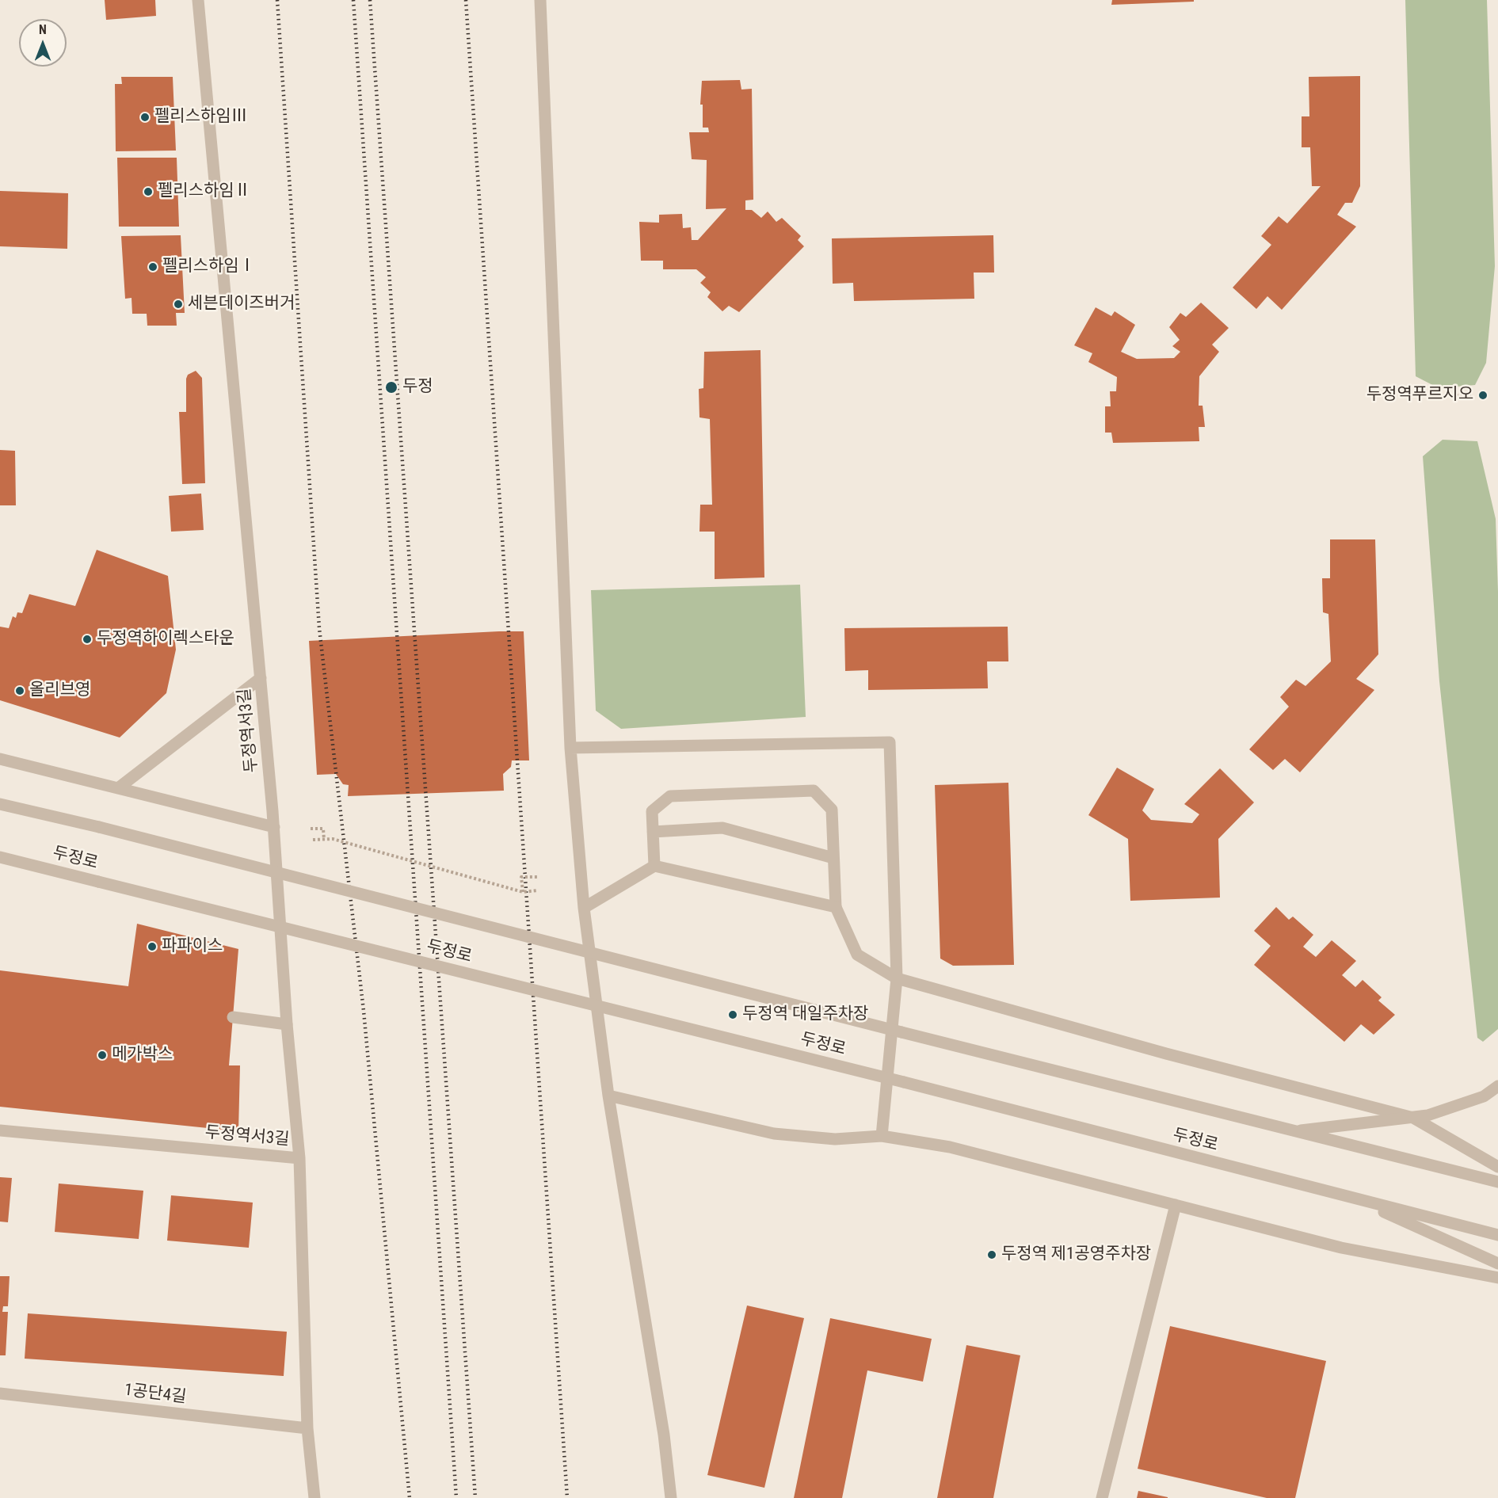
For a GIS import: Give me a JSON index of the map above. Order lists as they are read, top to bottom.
{
  "streets": {
    "street": ["두정역서3길", "두정로", "1공단4길"]
  },
  "places": [
    "펠리스하임Ⅲ",
    "펠리스하임Ⅱ",
    "펠리스하임Ⅰ",
    "세븐데이즈버거",
    "두정",
    "두정역푸르지오",
    "두정역하이렉스타운",
    "올리브영",
    "파파이스",
    "두정역 대일주차장",
    "메가박스",
    "두정역 제1공영주차장"
  ],
  "north": "top"
}
